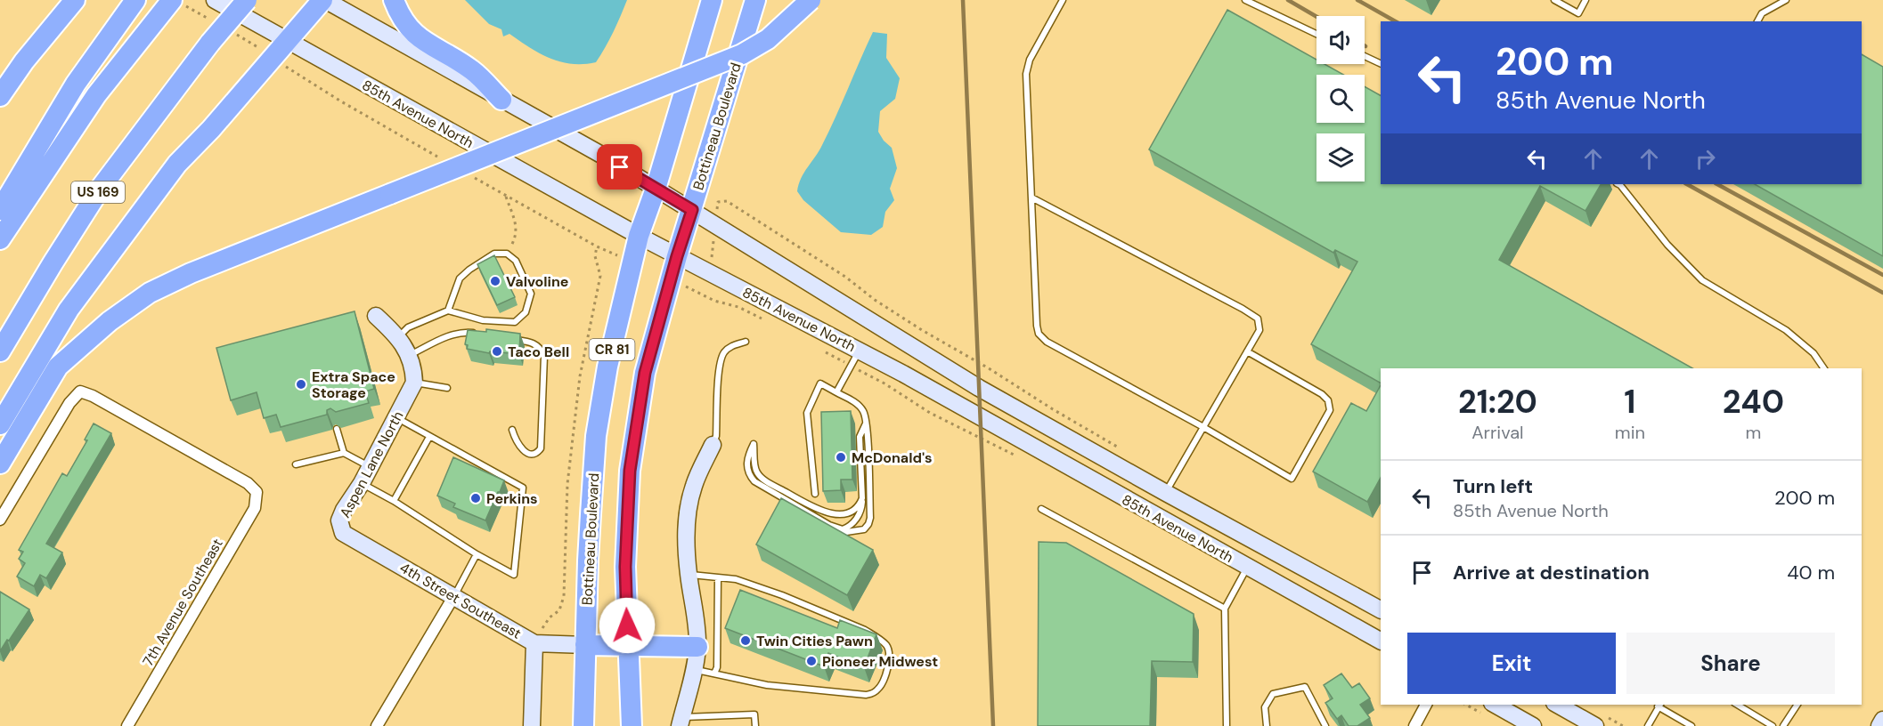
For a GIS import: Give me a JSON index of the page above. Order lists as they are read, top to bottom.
{
  "streets": {
    "highway": ["Bottineau Boulevard", "US 169", "CR 81"],
    "main road": ["85th Avenue North", "Aspen Lane North", "4th Street Southeast"],
    "street": ["7th Avenue Southeast"]
  },
  "crossings": [
    ["85th Avenue North", "Bottineau Boulevard"],
    ["Bottineau Boulevard", "CR 81"],
    ["Bottineau Boulevard", "4th Street Southeast"],
    ["CR 81", "4th Street Southeast"],
    ["Aspen Lane North", "4th Street Southeast"]
  ],
  "places": [
    "Valvoline",
    "Taco Bell",
    "Extra Space Storage",
    "McDonald's",
    "Perkins",
    "Twin Cities Pawn",
    "Pioneer Midwest"
  ],
  "page": {
    "turn": ["200 m", "85th Avenue North"],
    "eta": [
      "21:20",
      "Arrival",
      "1",
      "min",
      "240",
      "m"
    ],
    "list": [
      {
        "name": "Turn left",
        "note": "85th Avenue North",
        "value": "200 m"
      },
      {
        "name": "Arrive at destination",
        "value": "40 m"
      }
    ],
    "buttons": ["Exit", "Share"]
  }
}
